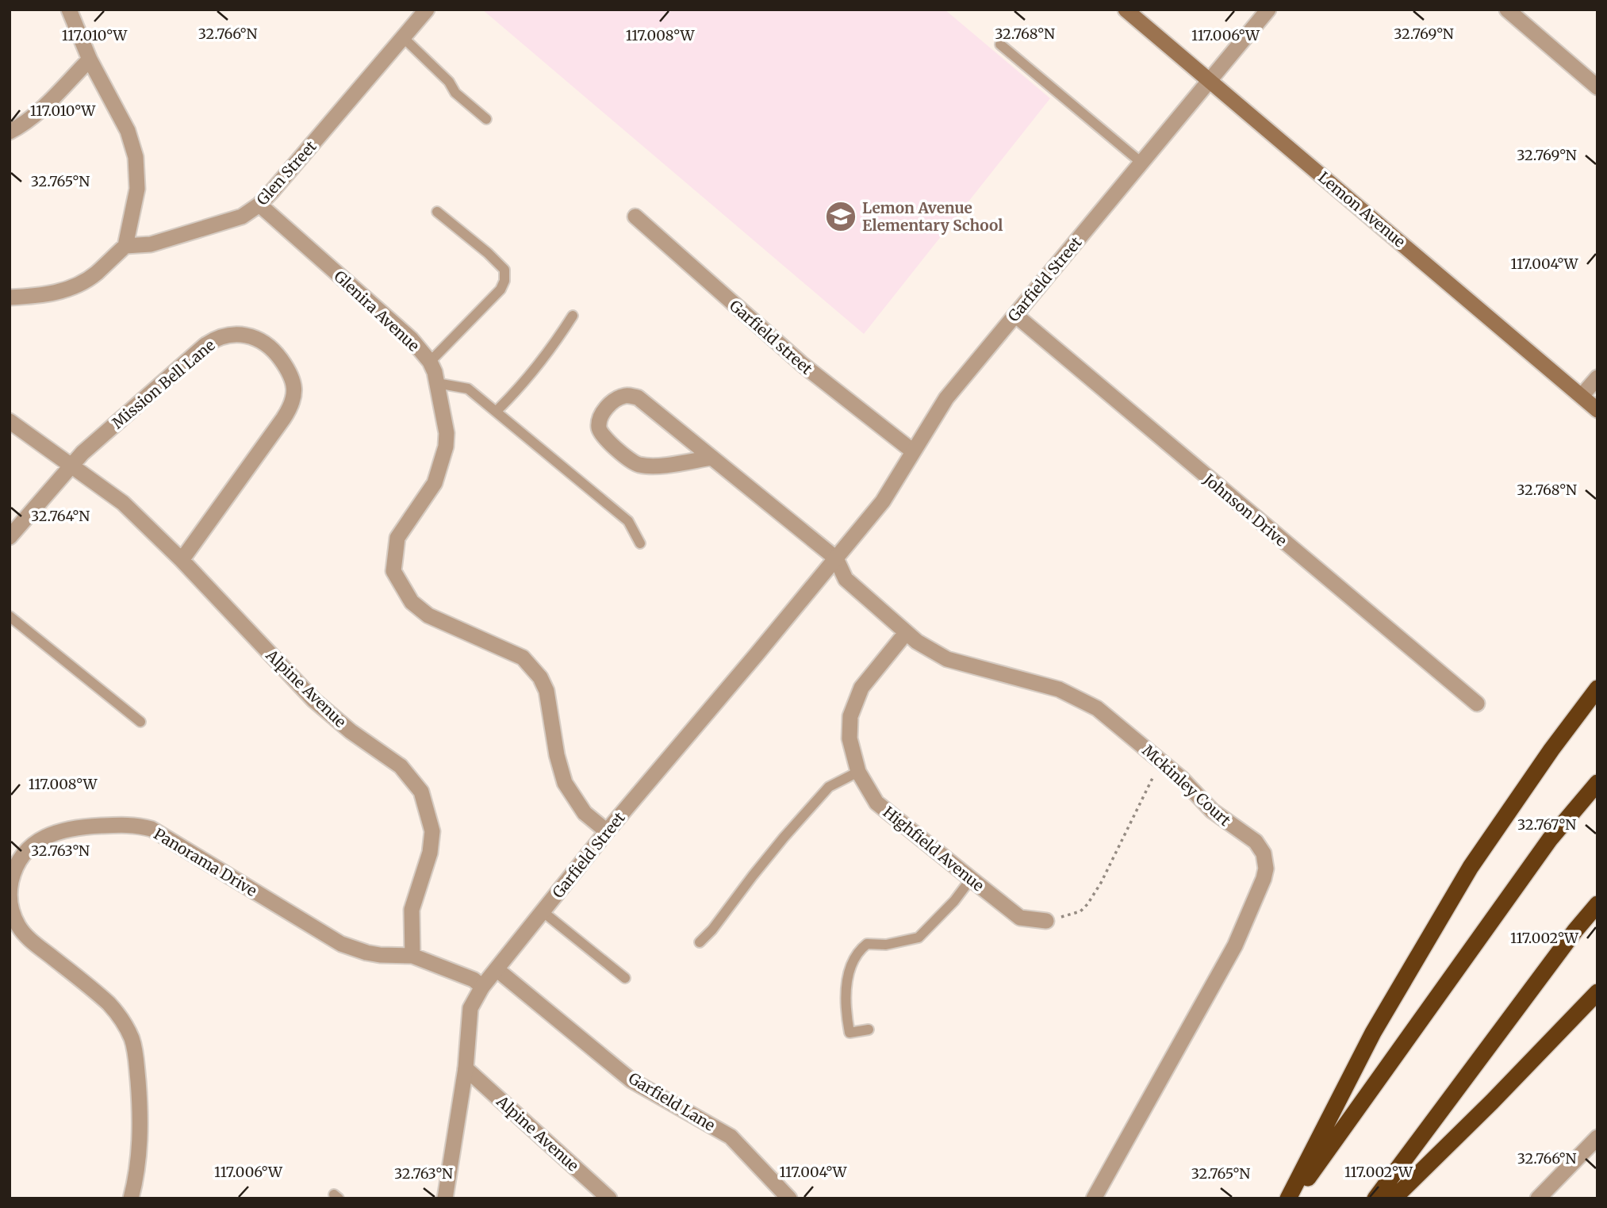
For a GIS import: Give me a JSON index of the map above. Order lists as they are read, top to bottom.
{
  "streets": {
    "main road": ["Lemon Avenue"],
    "street": [
      "Glen Street",
      "Garfield Street",
      "Glenira Avenue",
      "Garfield street",
      "Mission Bell Lane",
      "Johnson Drive",
      "Alpine Avenue",
      "Mckinley Court",
      "Highfield Avenue",
      "Panorama Drive",
      "Garfield Lane"
    ]
  },
  "crossings": [
    ["Glen Street", "Glenira Avenue"],
    ["Lemon Avenue", "Garfield Street"],
    ["Garfield Street", "Glenira Avenue"],
    ["Garfield Street", "Garfield street"],
    ["Garfield Street", "Johnson Drive"],
    ["Garfield Street", "Alpine Avenue"],
    ["Garfield Street", "Garfield Lane"],
    ["Mission Bell Lane", "Alpine Avenue"],
    ["Alpine Avenue", "Panorama Drive"],
    ["Mckinley Court", "Highfield Avenue"]
  ],
  "places": {
    "school or university": ["Lemon Avenue Elementary School"]
  },
  "coordinates": [
    "32.766°N",
    "32.768°N",
    "32.769°N",
    "117.010°W",
    "117.008°W",
    "117.006°W",
    "32.765°N",
    "117.004°W",
    "32.764°N",
    "32.767°N",
    "32.763°N",
    "117.002°W"
  ]
}
